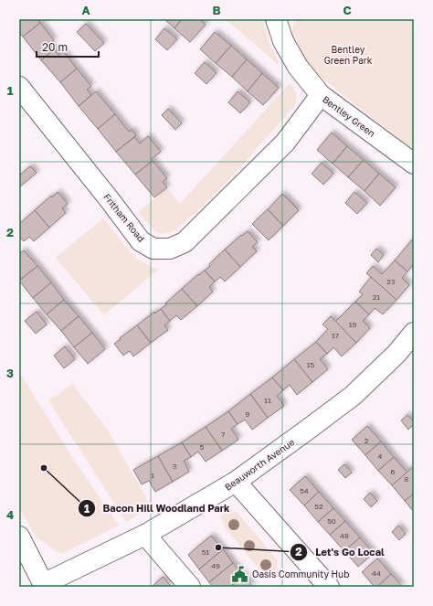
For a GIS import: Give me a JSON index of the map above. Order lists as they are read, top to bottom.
{
  "streets": {
    "street": ["Bentley Green", "Fritham Road", "Beauworth Avenue"]
  },
  "crossings": [
    ["Bentley Green", "Fritham Road"]
  ],
  "parks": ["Bentley Green Park"],
  "places": {
    "other": ["Bacon Hill Woodland Park", "Let's Go Local"],
    "public building": ["Oasis Community Hub"]
  },
  "house_numbers": [
    "23",
    "21",
    "19",
    "17",
    "15",
    "11",
    "9",
    "7",
    "2",
    "5",
    "4",
    "3",
    "6",
    "1",
    "8",
    "54",
    "52",
    "50",
    "48",
    "51",
    "49",
    "44"
  ],
  "scale_bar": "20 m",
  "grid": {
    "columns": ["A", "B", "C"],
    "rows": [
      "1",
      "2",
      "3",
      "4"
    ]
  }
}
